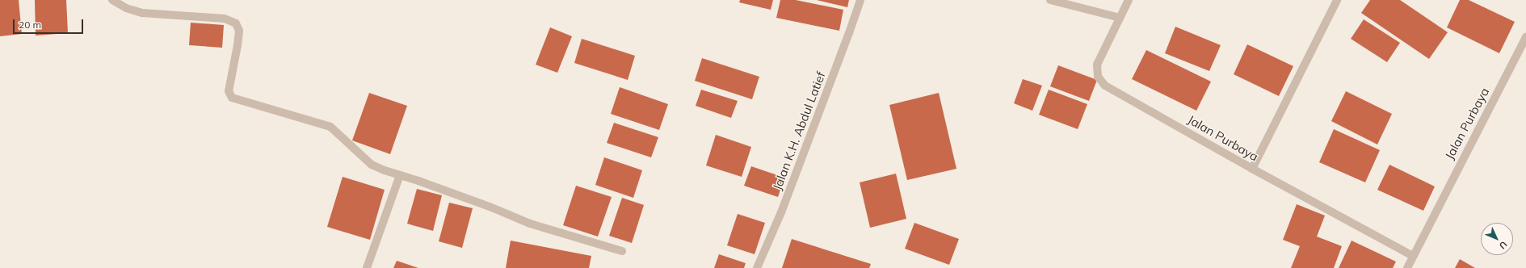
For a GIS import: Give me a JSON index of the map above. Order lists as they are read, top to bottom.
{
  "streets": {
    "street": ["Jalan Purbaya", "Jalan K.H. Abdul Latief"]
  },
  "scale_bar": "20 m",
  "north": "bottom right"
}
